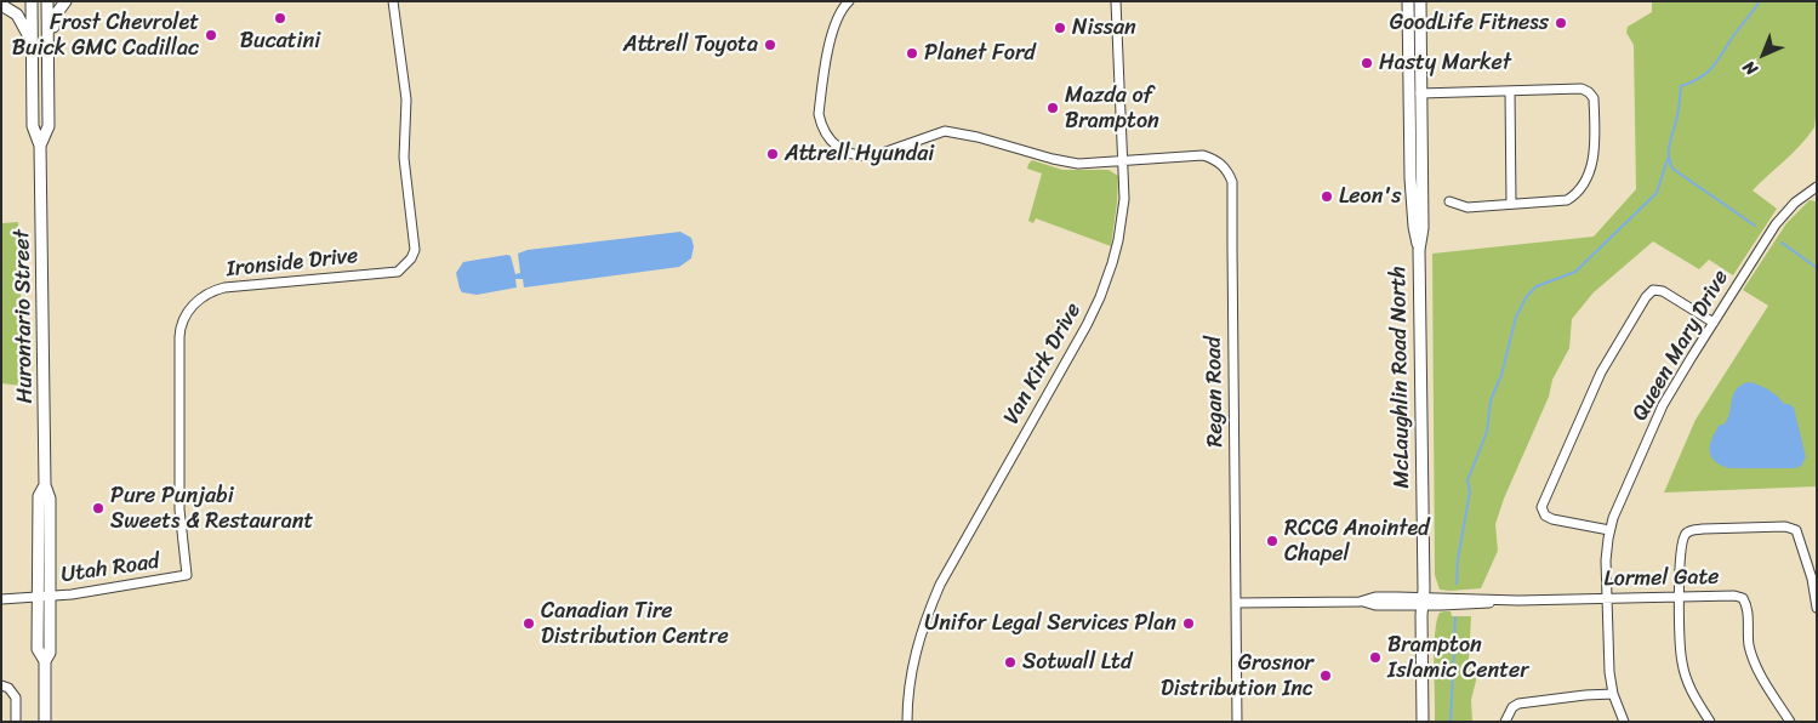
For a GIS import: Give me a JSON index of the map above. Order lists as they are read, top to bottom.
{
  "streets": {
    "main road": ["Hurontario Street", "McLaughlin Road North"],
    "street": [
      "Ironside Drive",
      "Queen Mary Drive",
      "Van Kirk Drive",
      "Regan Road",
      "Utah Road",
      "Lormel Gate"
    ]
  },
  "crossings": [
    ["Ironside Drive", "Utah Road"],
    ["Hurontario Street", "Utah Road"],
    ["Queen Mary Drive", "Lormel Gate"],
    ["Van Kirk Drive", "Regan Road"],
    ["McLaughlin Road North", "Lormel Gate"],
    ["Regan Road", "Lormel Gate"]
  ],
  "places": [
    "Bucatini",
    "GoodLife Fitness",
    "Nissan",
    "Frost Chevrolet Buick GMC Cadillac",
    "Attrell Toyota",
    "Planet Ford",
    "Hasty Market",
    "Mazda of Brampton",
    "Attrell Hyundai",
    "Leon's",
    "Pure Punjabi Sweets & Restaurant",
    "RCCG Anointed Chapel",
    "Canadian Tire Distribution Centre",
    "Unifor Legal Services Plan",
    "Brampton Islamic Center",
    "Sotwall Ltd",
    "Grosnor Distribution Inc"
  ],
  "north": "bottom left"
}
